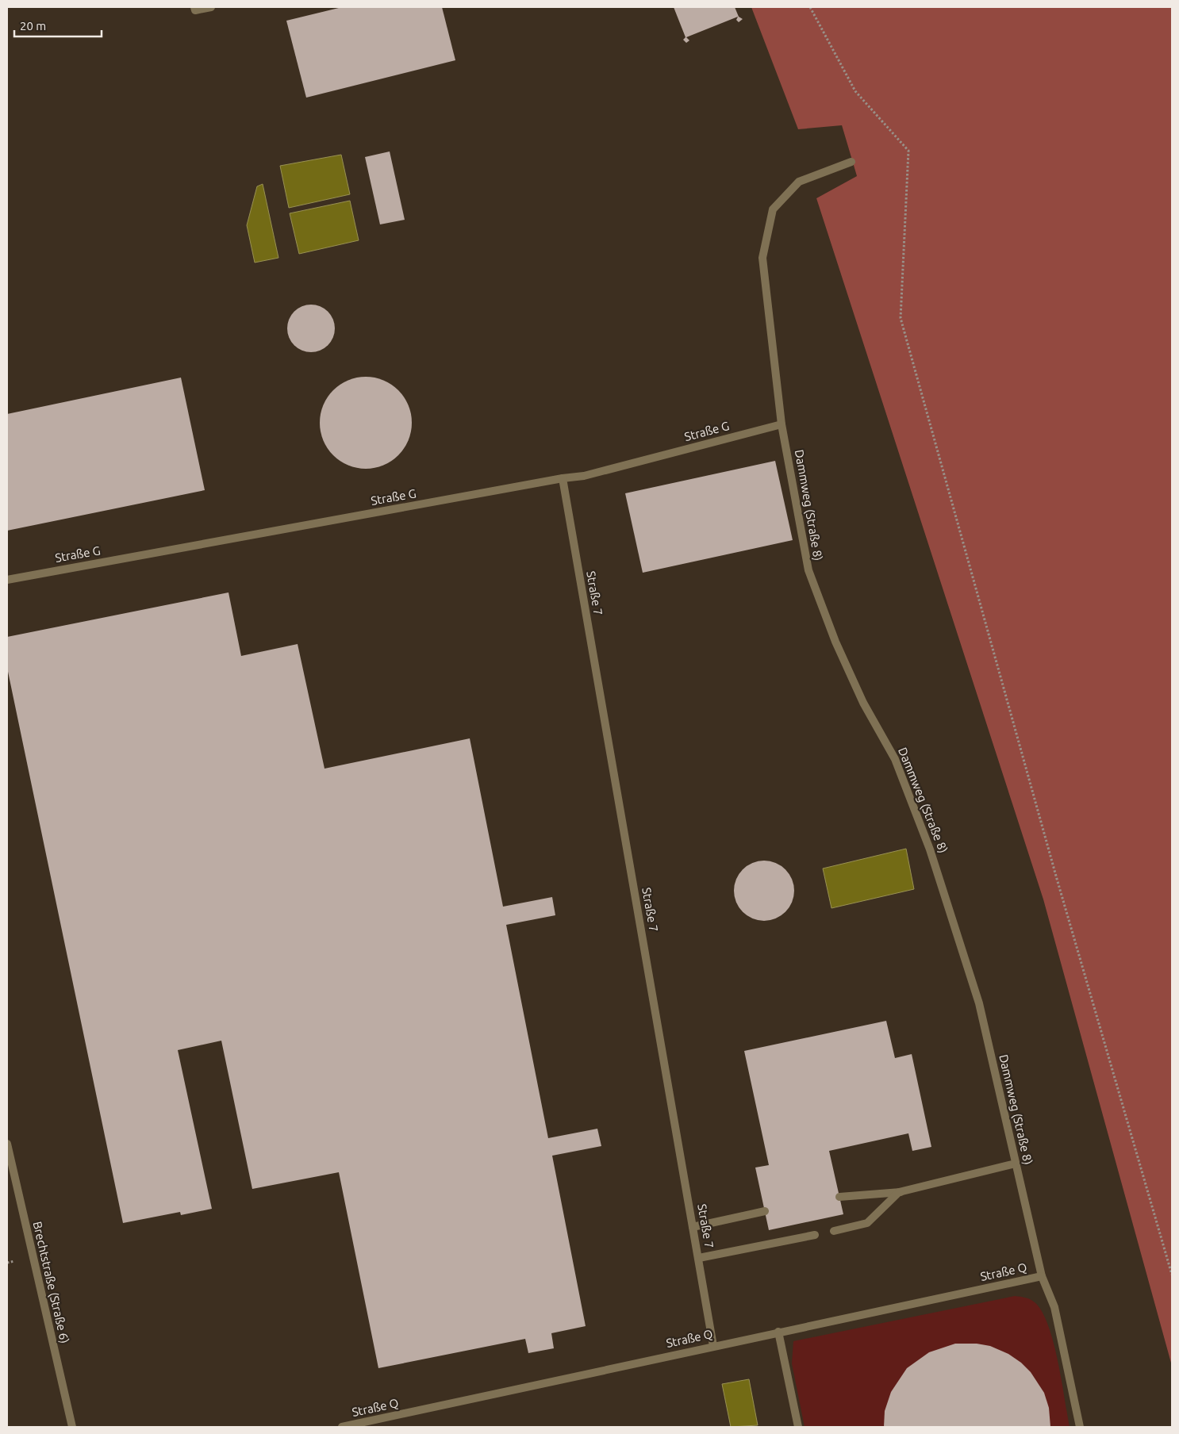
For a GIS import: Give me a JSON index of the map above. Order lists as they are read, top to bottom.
{
  "streets": {
    "street": [
      "Straße G",
      "Dammweg (Straße 8)",
      "Straße 7",
      "Straße Q",
      "Brechtstraße (Straße 6)"
    ]
  },
  "crossings": [
    ["Straße G", "Dammweg (Straße 8)"],
    ["Straße G", "Straße 7"],
    ["Dammweg (Straße 8)", "Straße Q"],
    ["Straße 7", "Straße Q"]
  ],
  "scale_bar": "20 m"
}
